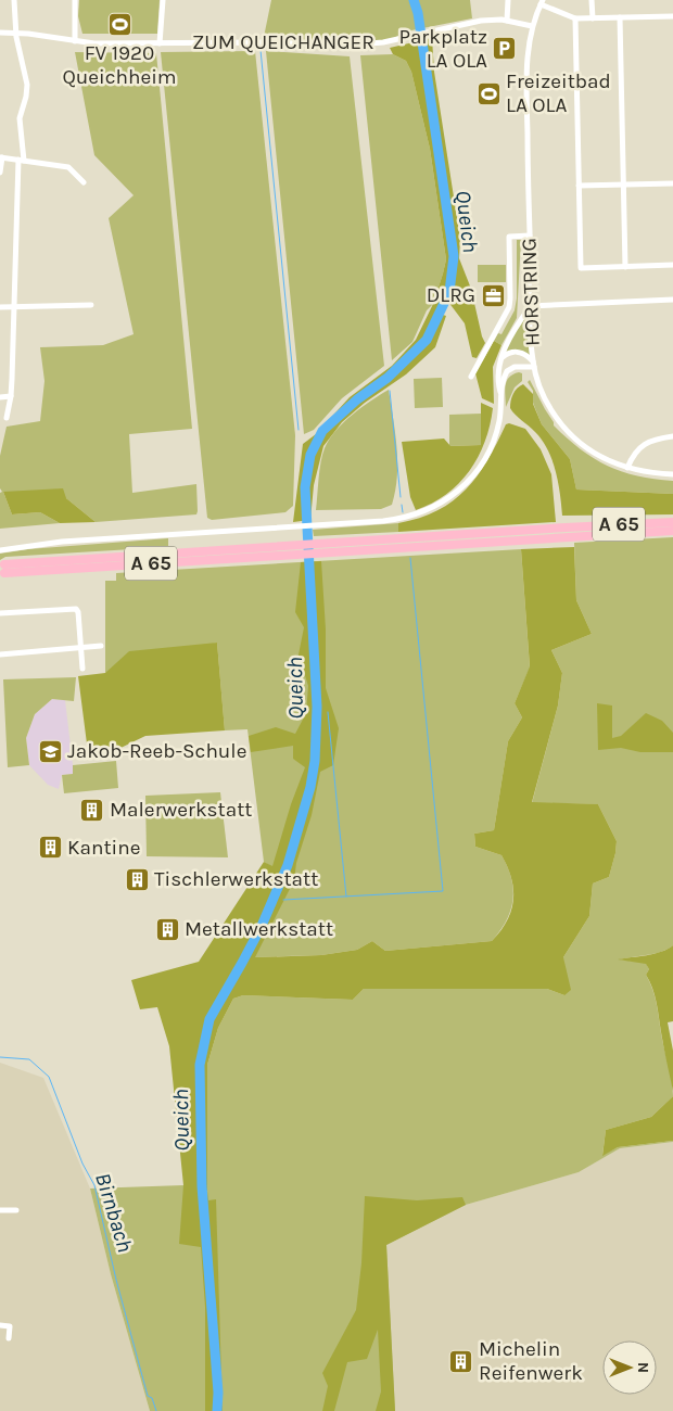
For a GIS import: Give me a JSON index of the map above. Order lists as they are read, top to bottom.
{
  "streets": {
    "highway": ["A 65"],
    "street": ["ZUM QUEICHANGER", "HORSTRING"]
  },
  "crossings": [
    ["ZUM QUEICHANGER", "HORSTRING"]
  ],
  "water": ["Queich", "Birnbach"],
  "places": {
    "sports": ["FV 1920 Queichheim", "Freizeitbad LA OLA"],
    "parking": ["Parkplatz LA OLA"],
    "office": ["DLRG"],
    "school or university": ["Jakob-Reeb-Schule"],
    "building": [
      "Malerwerkstatt",
      "Kantine",
      "Tischlerwerkstatt",
      "Metallwerkstatt",
      "Michelin Reifenwerk"
    ]
  },
  "north": "right"
}
